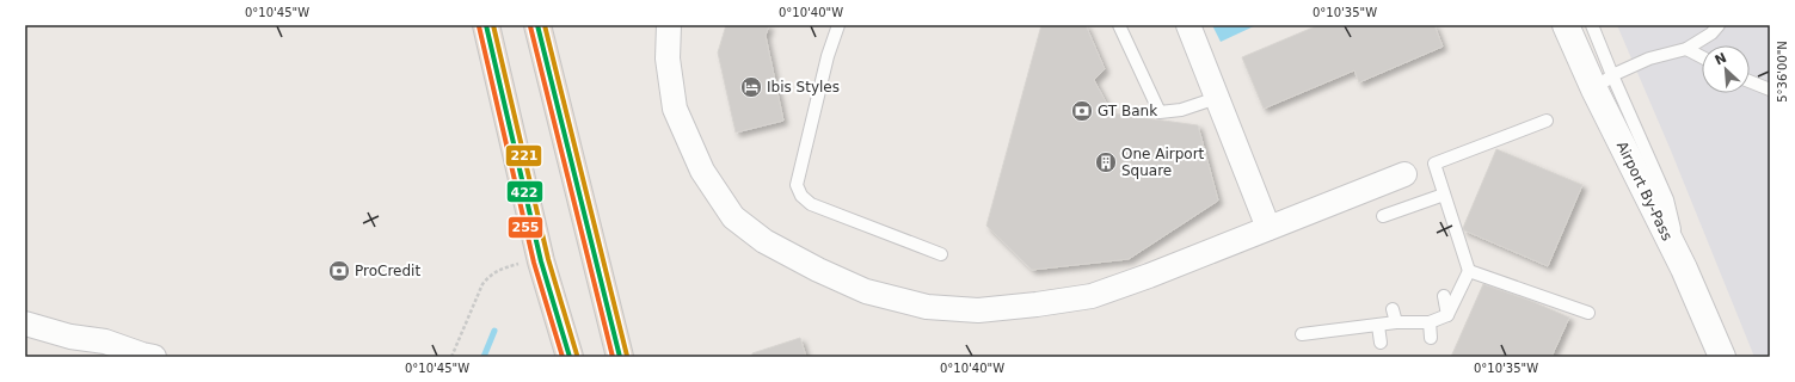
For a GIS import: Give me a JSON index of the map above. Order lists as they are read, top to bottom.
{
  "streets": {
    "main road": ["Airport By-Pass"]
  },
  "places": {
    "hotel": ["Ibis Styles"],
    "bank": ["GT Bank", "ProCredit"],
    "building": ["One Airport Square"]
  },
  "lines": ["transit line 422", "transit line 221", "transit line 255"],
  "north": "top left",
  "coordinates": [
    "0°10'45\"W",
    "0°10'40\"W",
    "0°10'35\"W",
    "5°36'00\"N"
  ]
}
